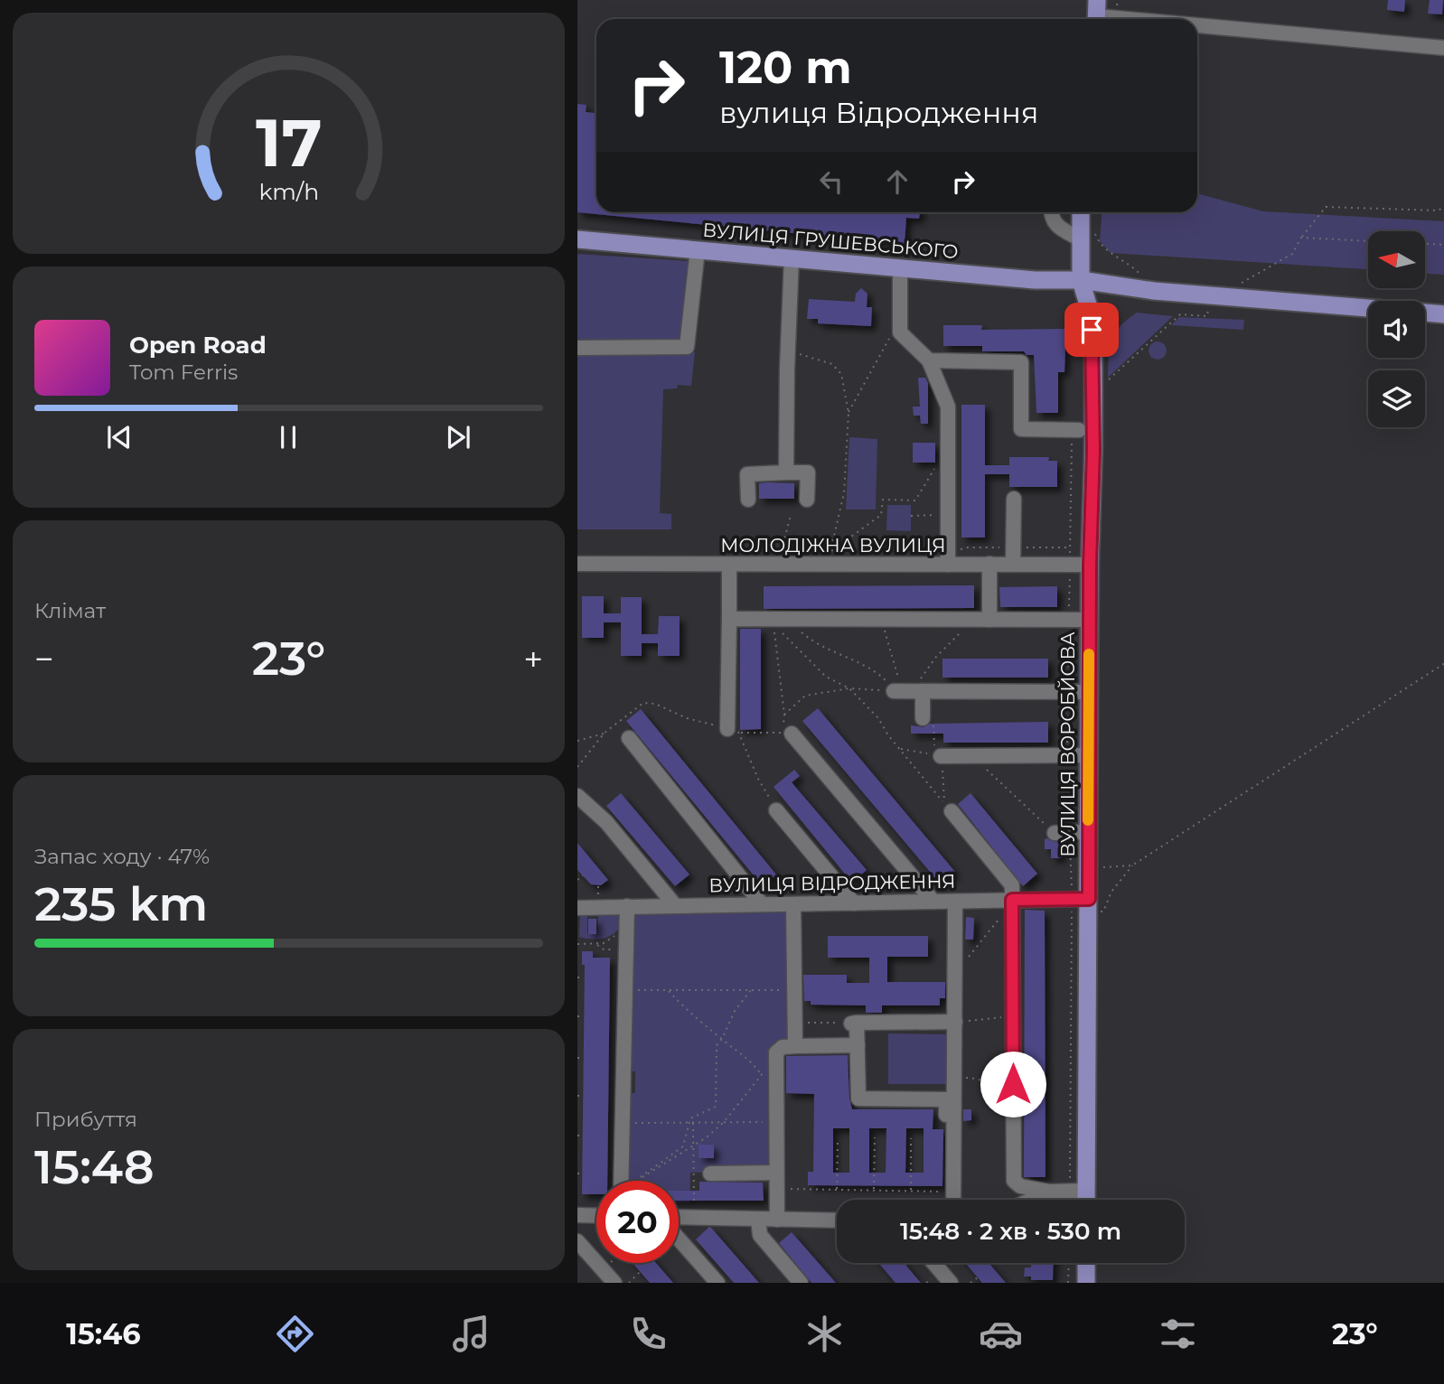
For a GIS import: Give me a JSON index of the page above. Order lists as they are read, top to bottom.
{
  "streets": {
    "main road": ["ВУЛИЦЯ ГРУШЕВСЬКОГО", "ВУЛИЦЯ ВОРОБЙОВА"],
    "street": ["МОЛОДІЖНА ВУЛИЦЯ", "ВУЛИЦЯ ВІДРОДЖЕННЯ"]
  },
  "crossings": [
    ["ВУЛИЦЯ ГРУШЕВСЬКОГО", "ВУЛИЦЯ ВОРОБЙОВА"],
    ["МОЛОДІЖНА ВУЛИЦЯ", "ВУЛИЦЯ ВОРОБЙОВА"],
    ["ВУЛИЦЯ ВОРОБЙОВА", "ВУЛИЦЯ ВІДРОДЖЕННЯ"]
  ],
  "north": "left",
  "page": {
    "turn": ["120 m", "вулиця Відродження"],
    "song": ["Open Road", "Tom Ferris"],
    "tile": [
      "Клімат",
      ["Запас ходу · 47%", "235 km"],
      ["Прибуття", "15:48"]
    ],
    "heat": ["−", "23°", "+"],
    "limit": "20",
    "trip": "15:48 · 2 хв · 530 m",
    "tabs": ["15:46", "23°"],
    "gauge": ["17", "km/h"]
  }
}
